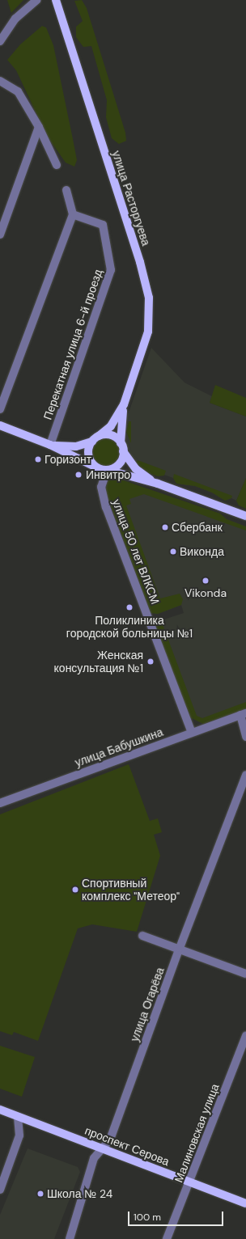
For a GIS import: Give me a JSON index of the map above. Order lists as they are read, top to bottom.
{
  "streets": {
    "main road": ["улица Расторгуева", "проспект Серова"],
    "street": [
      "Перекатная улица 6-й проезд",
      "улица 50 лет ВЛКСМ",
      "улица Бабушкина",
      "улица Огарёва",
      "Малиновская улица"
    ]
  },
  "crossings": [
    ["улица Расторгуева", "улица 50 лет ВЛКСМ"],
    ["улица 50 лет ВЛКСМ", "улица Бабушкина"],
    ["улица Огарёва", "проспект Серова"],
    ["Малиновская улица", "проспект Серова"]
  ],
  "places": [
    "Горизонт",
    "Инвитро",
    "Сбербанк",
    "Виконда",
    "Vikonda",
    "Поликлиника городской больницы №1",
    "Женская консультация №1",
    "Спортивный комплекс \"Метеор\"",
    "Школа № 24"
  ],
  "scale_bar": "100 m"
}
